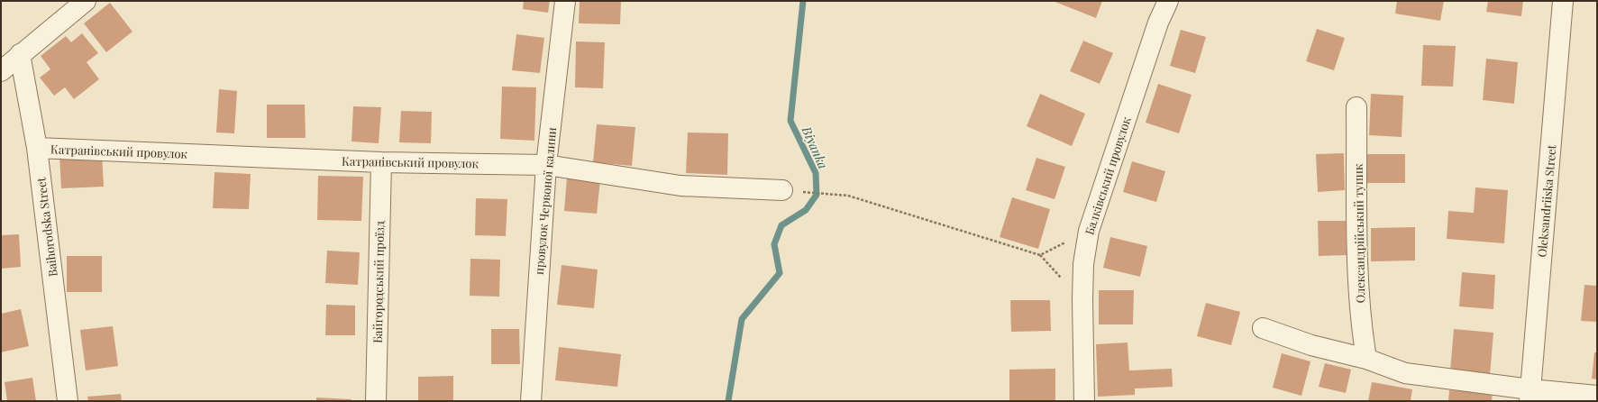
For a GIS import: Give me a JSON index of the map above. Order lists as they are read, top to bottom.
{
  "streets": {
    "street": [
      "Катранівський провулок",
      "Балківський провулок",
      "провулок Червоної калини",
      "Oleksandriiska Street",
      "Baihorodska Street",
      "Олександрійський тупик",
      "Байгородський проїзд"
    ]
  },
  "crossings": [
    ["Катранівський провулок", "провулок Червоної калини"],
    ["Катранівський провулок", "Baihorodska Street"],
    ["Катранівський провулок", "Байгородський проїзд"]
  ],
  "water": ["Biyanka"]
}
